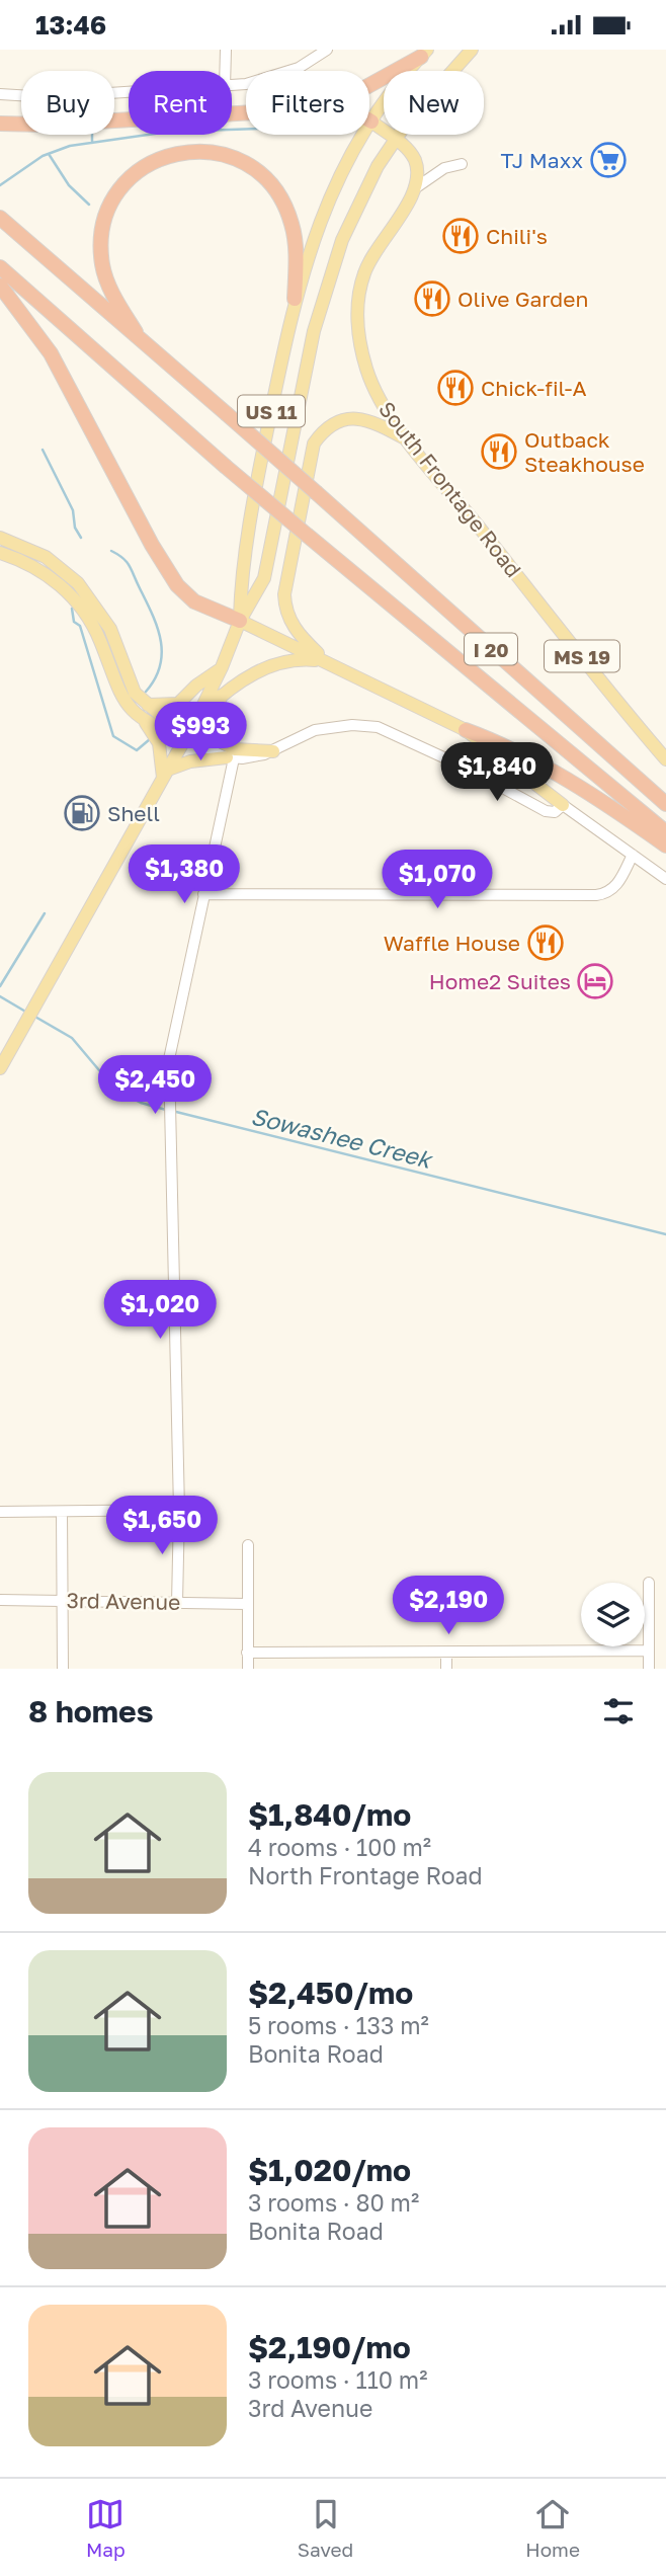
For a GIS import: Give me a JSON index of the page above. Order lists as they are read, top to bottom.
{
  "streets": {
    "highway": ["US 11", "I 20"],
    "main road": ["South Frontage Road", "MS 19"],
    "street": ["3rd Avenue"]
  },
  "crossings": [
    ["US 11", "I 20"]
  ],
  "water": ["Sowashee Creek"],
  "places": {
    "supermarket": ["TJ Maxx"],
    "restaurant": [
      "Chili's",
      "Olive Garden",
      "Chick-fil-A",
      "Outback Steakhouse",
      "Waffle House"
    ],
    "fuel station": ["Shell"],
    "hotel": ["Home2 Suites"]
  },
  "page": {
    "status": "13:46",
    "chip": [
      "Buy",
      "Rent",
      "Filters",
      "New"
    ],
    "price": [
      "$993",
      "$1,840",
      "$1,380",
      "$1,070",
      "$2,450",
      "$1,020",
      "$1,650",
      "$2,190"
    ],
    "heading": "8 homes",
    "list": [
      {
        "name": "$1,840/mo",
        "note": "4 rooms · 100 m² · North Frontage Road"
      },
      {
        "name": "$2,450/mo",
        "note": "5 rooms · 133 m² · Bonita Road"
      },
      {
        "name": "$1,020/mo",
        "note": "3 rooms · 80 m² · Bonita Road"
      },
      {
        "name": "$2,190/mo",
        "note": "3 rooms · 110 m² · 3rd Avenue"
      }
    ],
    "tabs": ["Map", "Saved", "Home"]
  }
}
